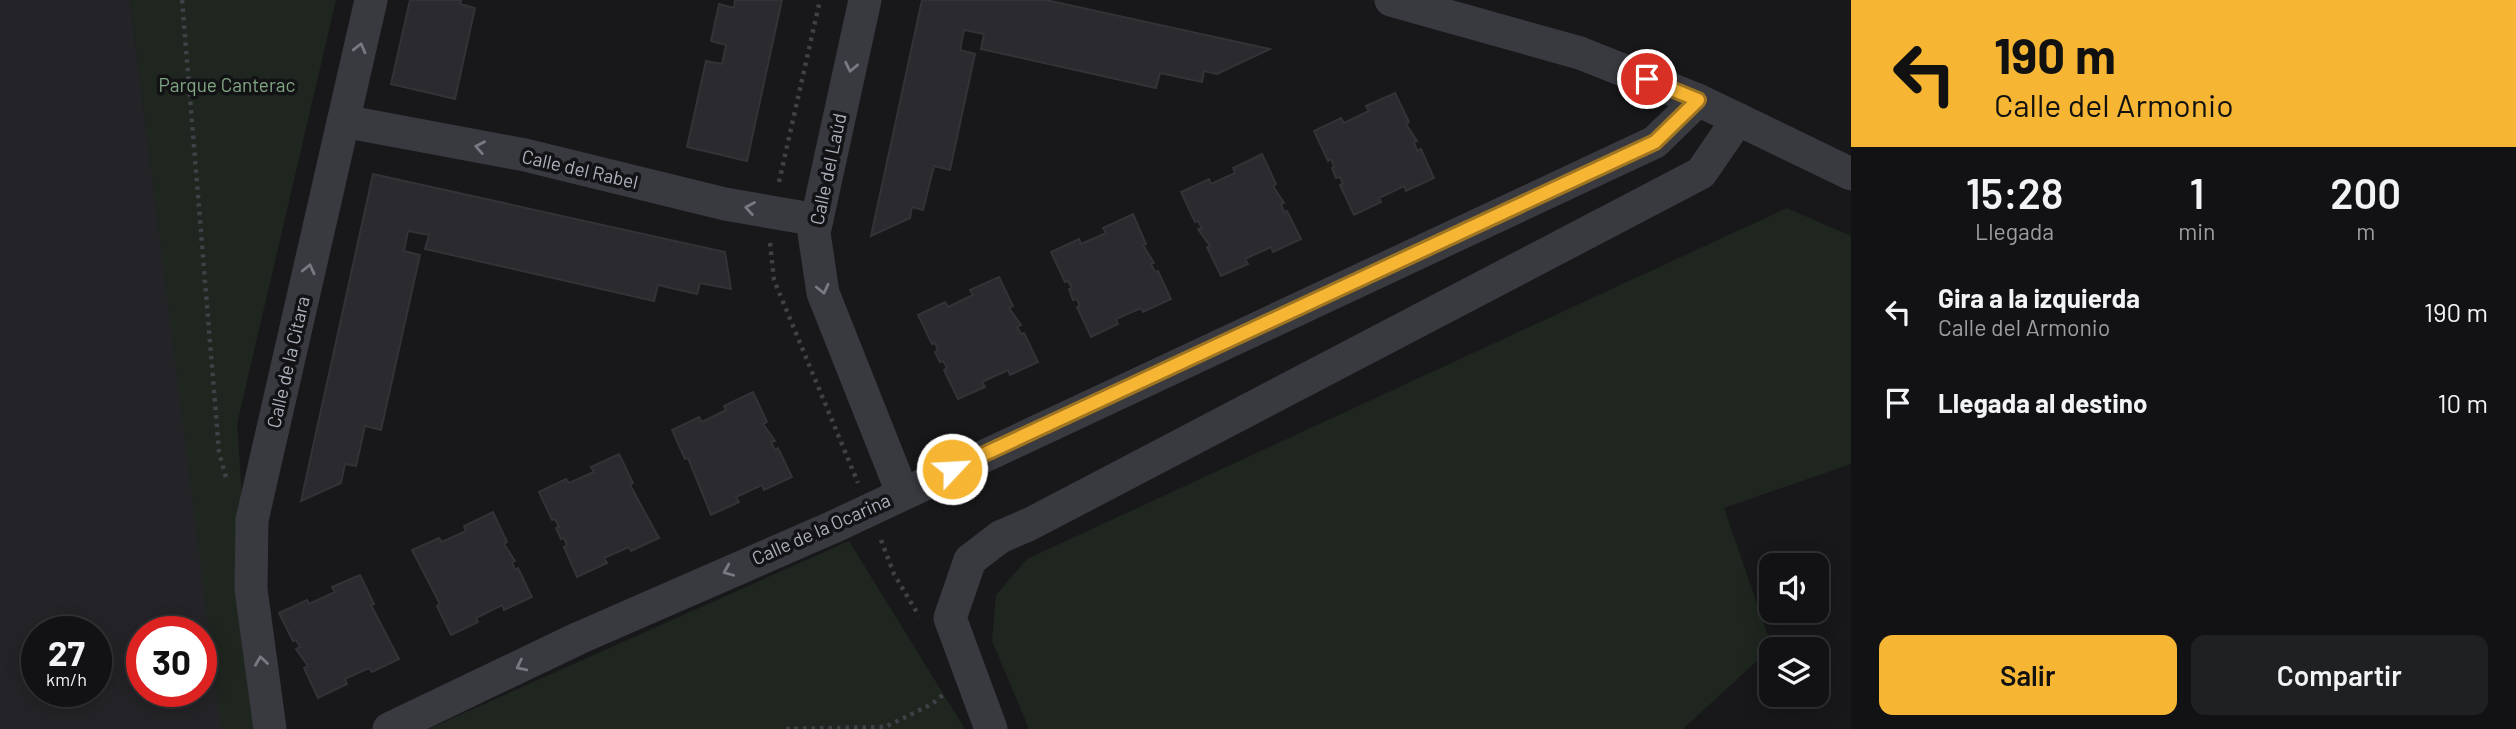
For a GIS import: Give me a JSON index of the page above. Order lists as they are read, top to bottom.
{
  "streets": {
    "street": [
      "Calle del Rabel",
      "Calle del Laúd",
      "Calle de la Cítara",
      "Calle de la Ocarina"
    ]
  },
  "crossings": [
    ["Calle del Rabel", "Calle del Laúd"],
    ["Calle del Rabel", "Calle de la Cítara"],
    ["Calle del Laúd", "Calle de la Ocarina"]
  ],
  "one_way": [
    "Calle del Rabel",
    "Calle del Laúd",
    "Calle de la Cítara",
    "Calle de la Ocarina"
  ],
  "parks": ["Parque Canterac"],
  "page": {
    "turn": ["190 m", "Calle del Armonio"],
    "eta": [
      "15:28",
      "Llegada",
      "1",
      "min",
      "200",
      "m"
    ],
    "list": [
      {
        "name": "Gira a la izquierda",
        "note": "Calle del Armonio",
        "value": "190 m"
      },
      {
        "name": "Llegada al destino",
        "value": "10 m"
      }
    ],
    "speed": "27 km/h",
    "limit": "30",
    "buttons": ["Salir", "Compartir"]
  }
}
